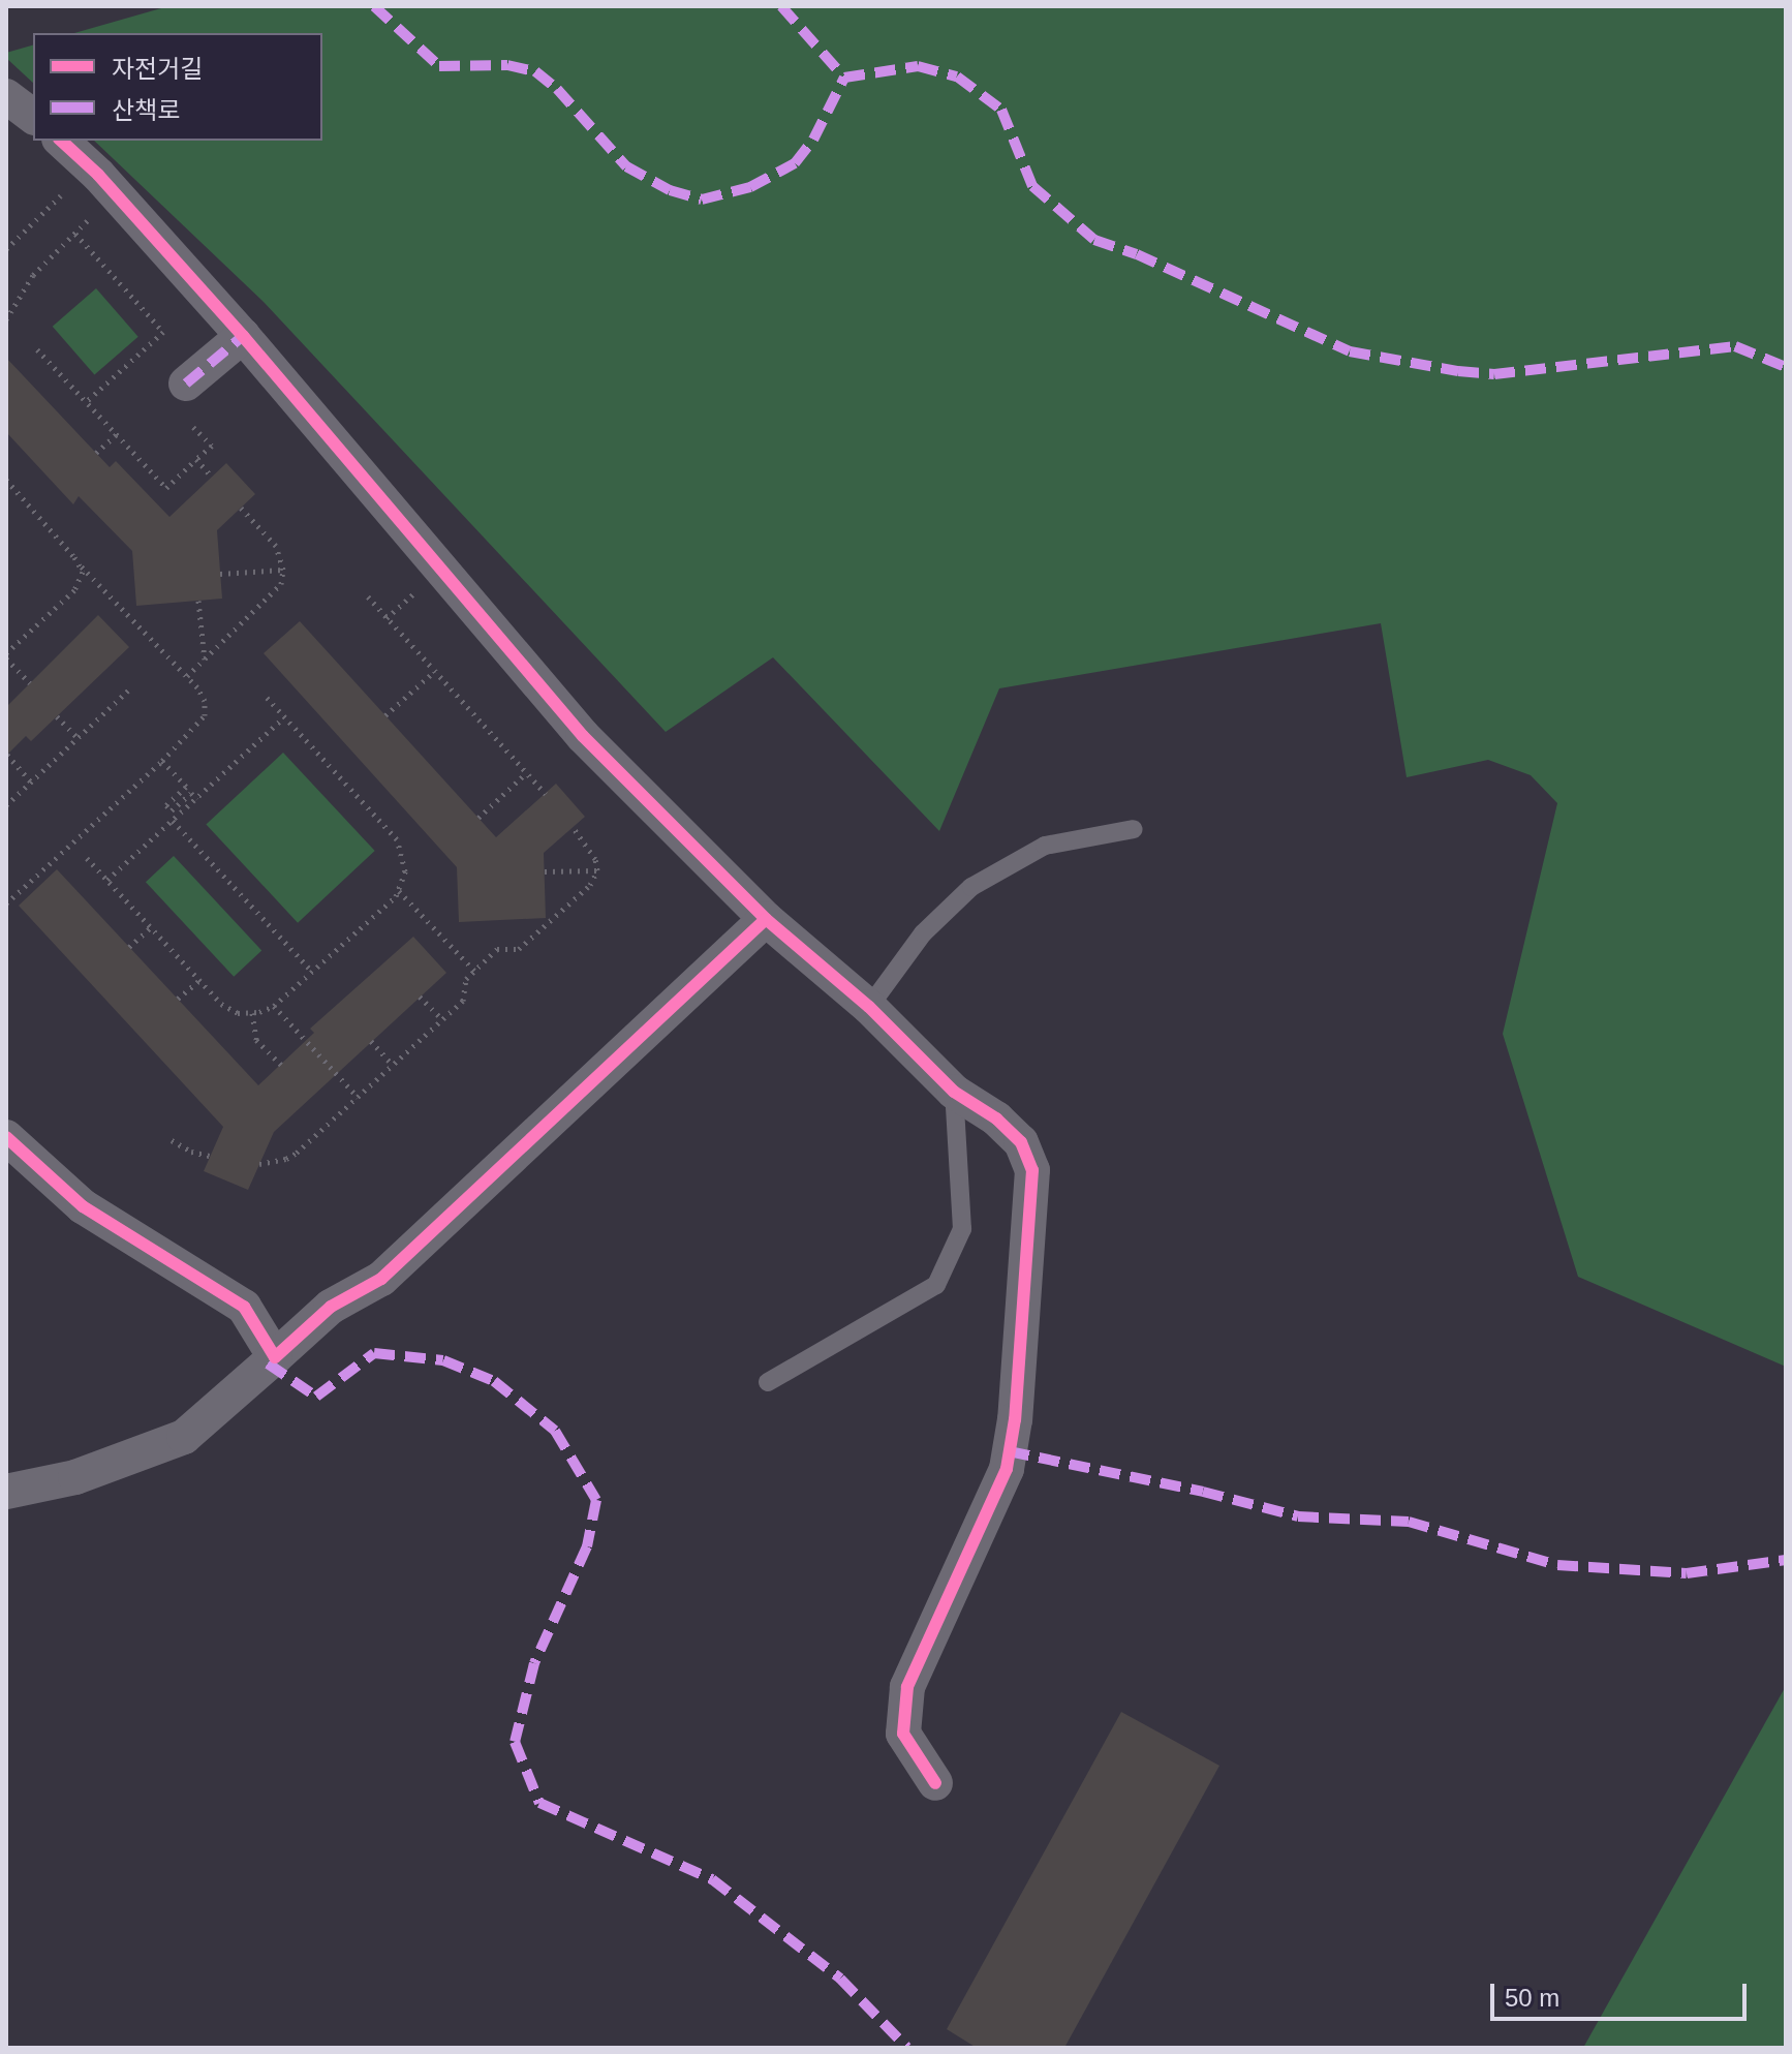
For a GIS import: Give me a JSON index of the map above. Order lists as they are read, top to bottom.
{
  "legend": ["자전거길", "산책로"],
  "scale_bar": "50 m"
}
